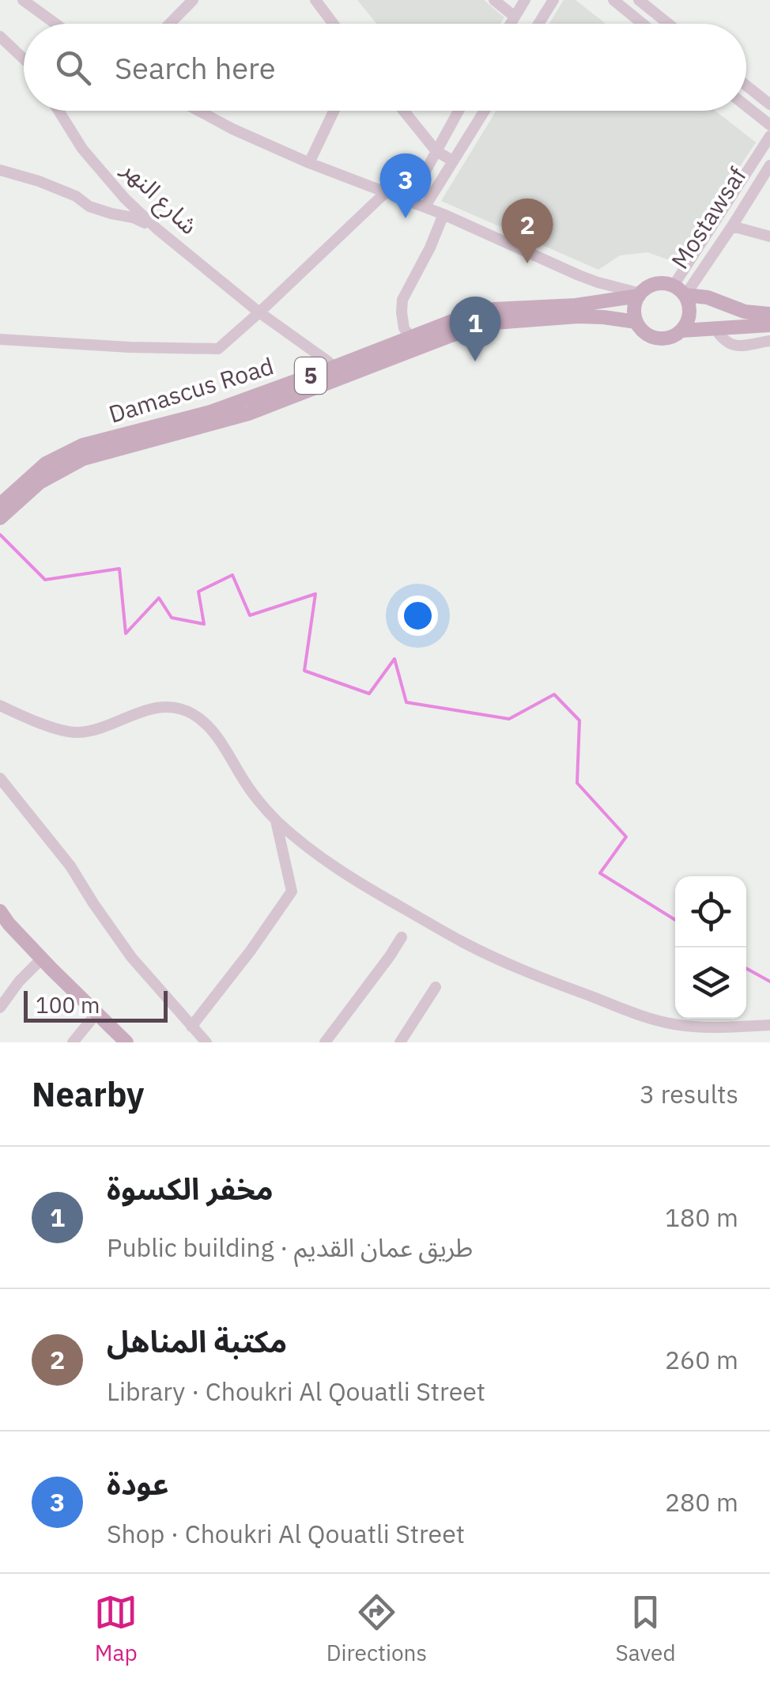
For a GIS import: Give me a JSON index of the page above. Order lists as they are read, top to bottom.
{
  "streets": {
    "main road": ["5", "Damascus Road"],
    "street": ["شارع النهر", "Mostawsaf"]
  },
  "crossings": [
    ["شارع النهر", "Damascus Road"],
    ["Mostawsaf", "5"],
    ["Mostawsaf", "Damascus Road"],
    ["5", "Damascus Road"]
  ],
  "scale_bar": "100 m",
  "page": {
    "search": "Search here",
    "pins": ["3", "2", "1"],
    "scale": "100 m",
    "heading": ["Nearby", "3 results"],
    "list": [
      {
        "mark": "1",
        "name": "مخفر الكسوة",
        "note": "Public building · طريق عمان القديم",
        "value": "180 m"
      },
      {
        "mark": "2",
        "name": "مكتبة المناهل",
        "note": "Library · Choukri Al Qouatli Street",
        "value": "260 m"
      },
      {
        "mark": "3",
        "name": "عودة",
        "note": "Shop · Choukri Al Qouatli Street",
        "value": "280 m"
      }
    ],
    "nav": ["Map", "Directions", "Saved"]
  }
}
